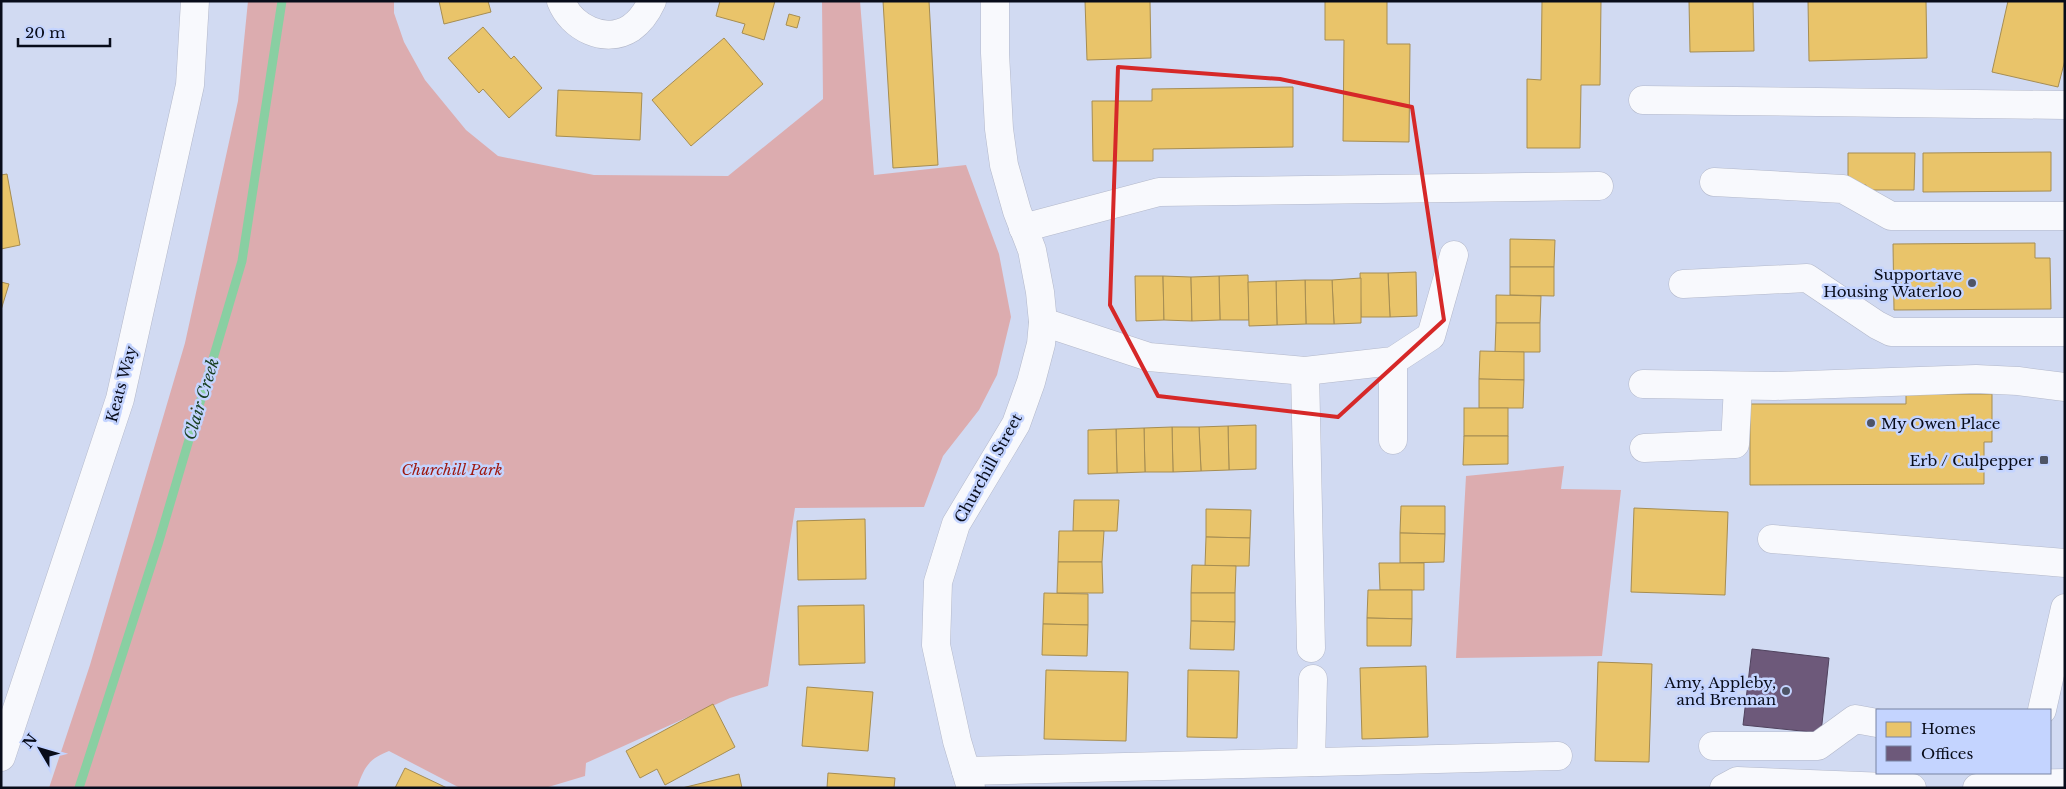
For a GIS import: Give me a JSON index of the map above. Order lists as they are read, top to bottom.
{
  "streets": {
    "street": ["Keats Way", "Churchill Street"]
  },
  "water": ["Clair Creek"],
  "parks": ["Churchill Park"],
  "places": {
    "other": ["Supportave Housing Waterloo", "My Owen Place", "Amy, Appleby, and Brennan"],
    "transit": ["Erb / Culpepper"]
  },
  "legend": ["Homes", "Offices"],
  "scale_bar": "20 m",
  "north": "top left"
}
